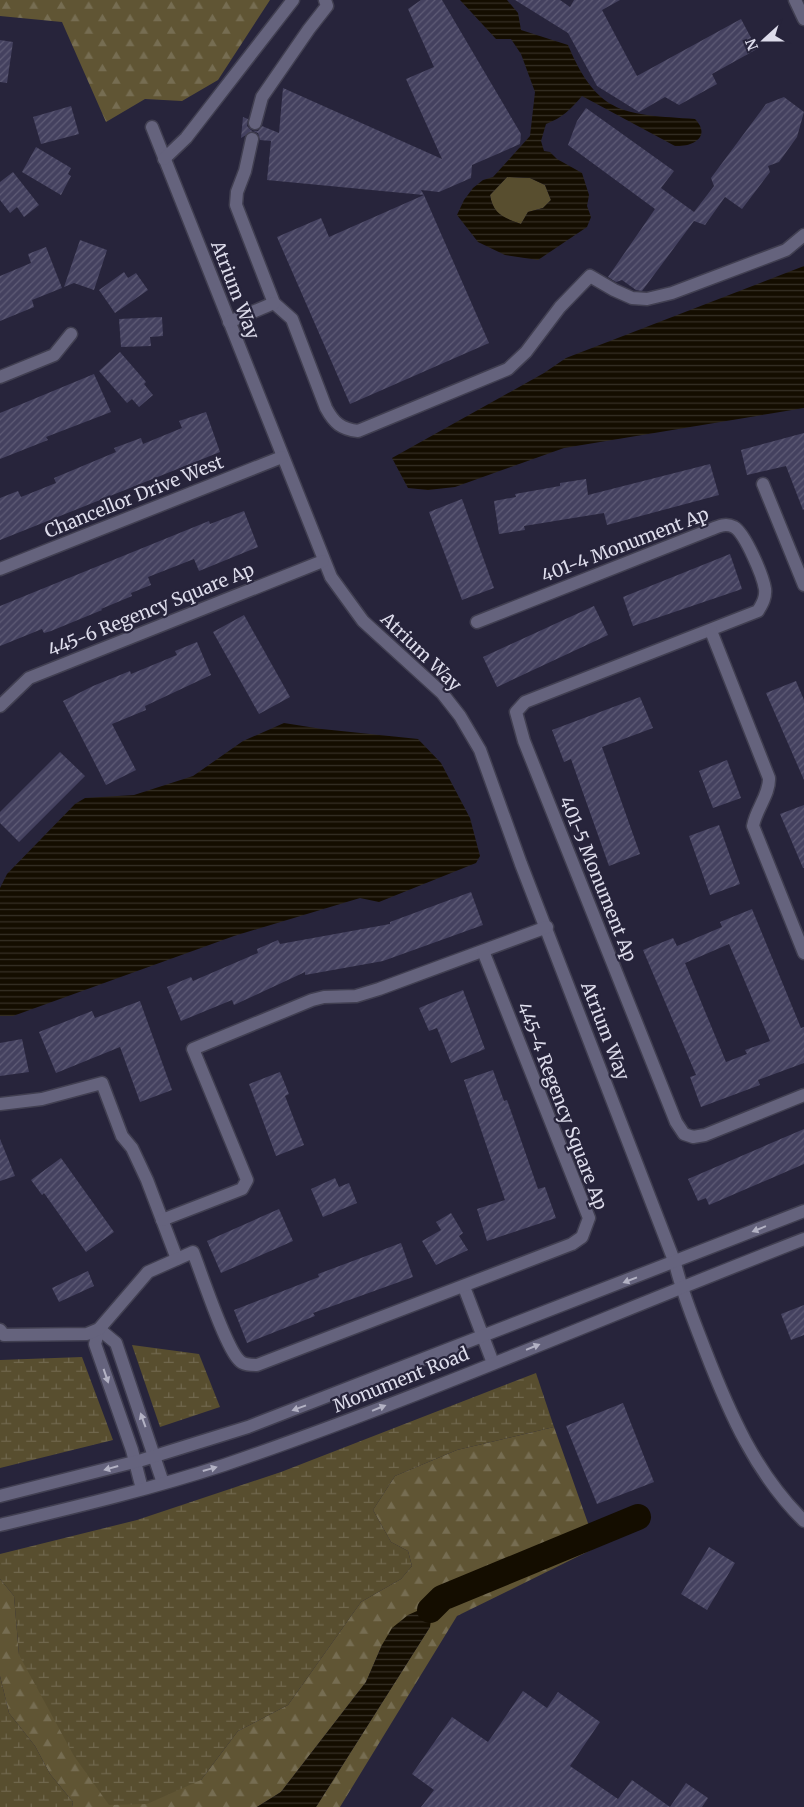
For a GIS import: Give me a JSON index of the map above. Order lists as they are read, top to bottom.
{
  "streets": {
    "street": [
      "Atrium Way",
      "Chancellor Drive West",
      "401-4 Monument Ap",
      "445-6 Regency Square Ap",
      "401-5 Monument Ap",
      "445-4 Regency Square Ap",
      "Monument Road"
    ]
  },
  "crossings": [
    ["Atrium Way", "Chancellor Drive West"],
    ["Atrium Way", "445-6 Regency Square Ap"],
    ["Atrium Way", "Monument Road"],
    ["401-4 Monument Ap", "401-5 Monument Ap"]
  ],
  "north": "left"
}
